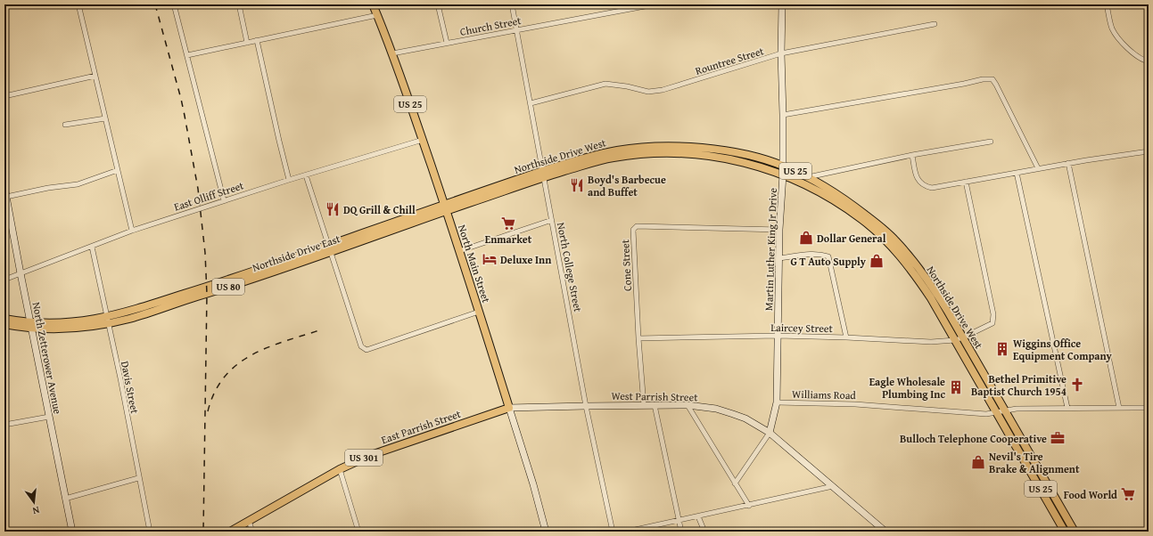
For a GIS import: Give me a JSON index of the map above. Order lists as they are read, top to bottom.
{
  "streets": {
    "main road": [
      "US 25",
      "Northside Drive West",
      "Northside Drive East",
      "North Main Street",
      "US 80",
      "East Parrish Street",
      "US 301"
    ],
    "street": [
      "Church Street",
      "Rountree Street",
      "East Olliff Street",
      "Martin Luther King Jr Drive",
      "Cone Street",
      "North College Street",
      "Laircey Street",
      "North Zetterower Avenue",
      "Davis Street",
      "Williams Road",
      "West Parrish Street"
    ]
  },
  "crossings": [
    ["Church Street", "North Main Street"],
    ["Church Street", "North College Street"],
    ["Rountree Street", "Martin Luther King Jr Drive"],
    ["Rountree Street", "North College Street"],
    ["Northside Drive West", "Martin Luther King Jr Drive"],
    ["Northside Drive West", "Northside Drive East"],
    ["Northside Drive West", "North Main Street"],
    ["Northside Drive West", "North College Street"],
    ["Northside Drive West", "Laircey Street"],
    ["Northside Drive West", "Williams Road"],
    ["East Olliff Street", "North Main Street"],
    ["East Olliff Street", "North Zetterower Avenue"],
    ["East Olliff Street", "Davis Street"],
    ["Martin Luther King Jr Drive", "Cone Street"],
    ["Martin Luther King Jr Drive", "Laircey Street"],
    ["Martin Luther King Jr Drive", "Williams Road"],
    ["Martin Luther King Jr Drive", "West Parrish Street"],
    ["Northside Drive East", "North Main Street"],
    ["Northside Drive East", "North Zetterower Avenue"],
    ["Northside Drive East", "Davis Street"],
    ["North Main Street", "West Parrish Street"],
    ["North Main Street", "East Parrish Street"],
    ["Cone Street", "Laircey Street"],
    ["Cone Street", "West Parrish Street"],
    ["North College Street", "West Parrish Street"],
    ["West Parrish Street", "East Parrish Street"]
  ],
  "places": {
    "restaurant": ["Boyd's Barbecue and Buffet", "DQ Grill & Chill"],
    "supermarket": ["Enmarket", "Food World"],
    "shop": ["Dollar General", "G T Auto Supply", "Nevil's Tire Brake & Alignment"],
    "hotel": ["Deluxe Inn"],
    "building": ["Wiggins Office Equipment Company", "Eagle Wholesale Plumbing Inc"],
    "church": ["Bethel Primitive Baptist Church 1954"],
    "office": ["Bulloch Telephone Cooperative"]
  },
  "north": "bottom"
}
